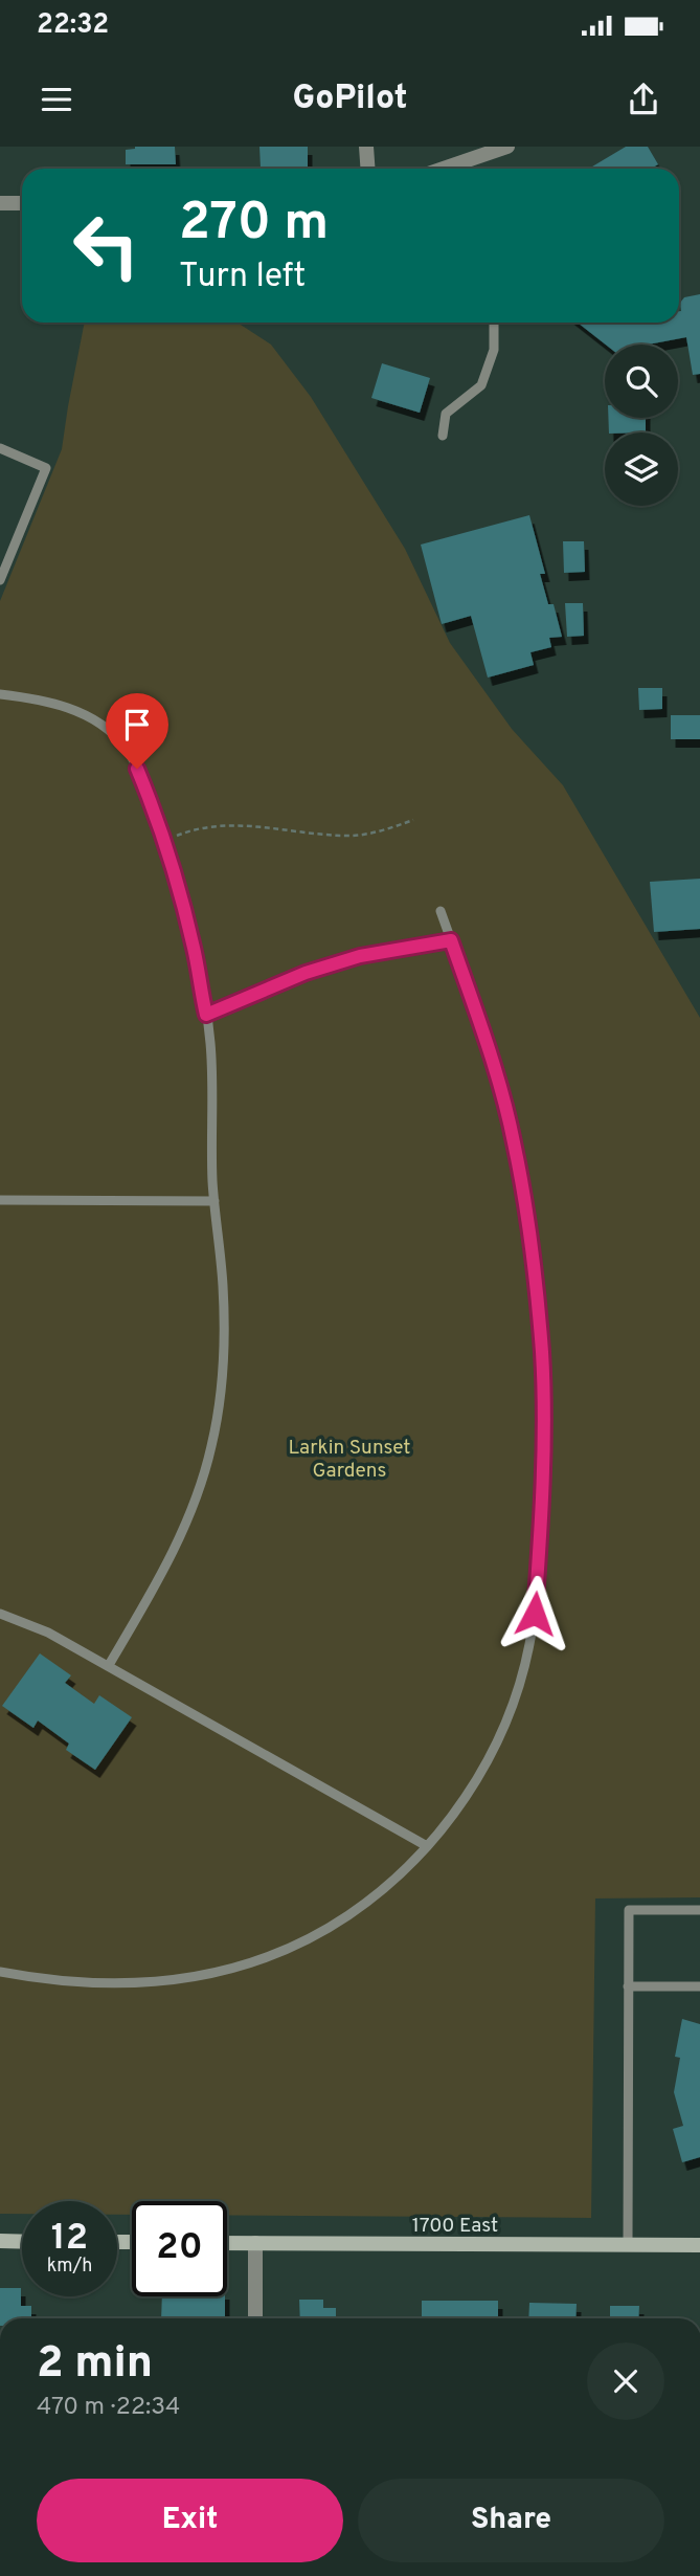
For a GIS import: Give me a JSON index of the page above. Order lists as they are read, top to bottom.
{
  "streets": {
    "main road": ["1700 East"]
  },
  "parks": ["Larkin Sunset Gardens"],
  "page": {
    "status": "22:32",
    "header": "GoPilot",
    "turn": ["270 m", "Turn left"],
    "speed": "12 km/h",
    "limit": "20",
    "heading": ["2 min", "470 m · 22:34"],
    "buttons": ["Exit", "Share"]
  }
}
